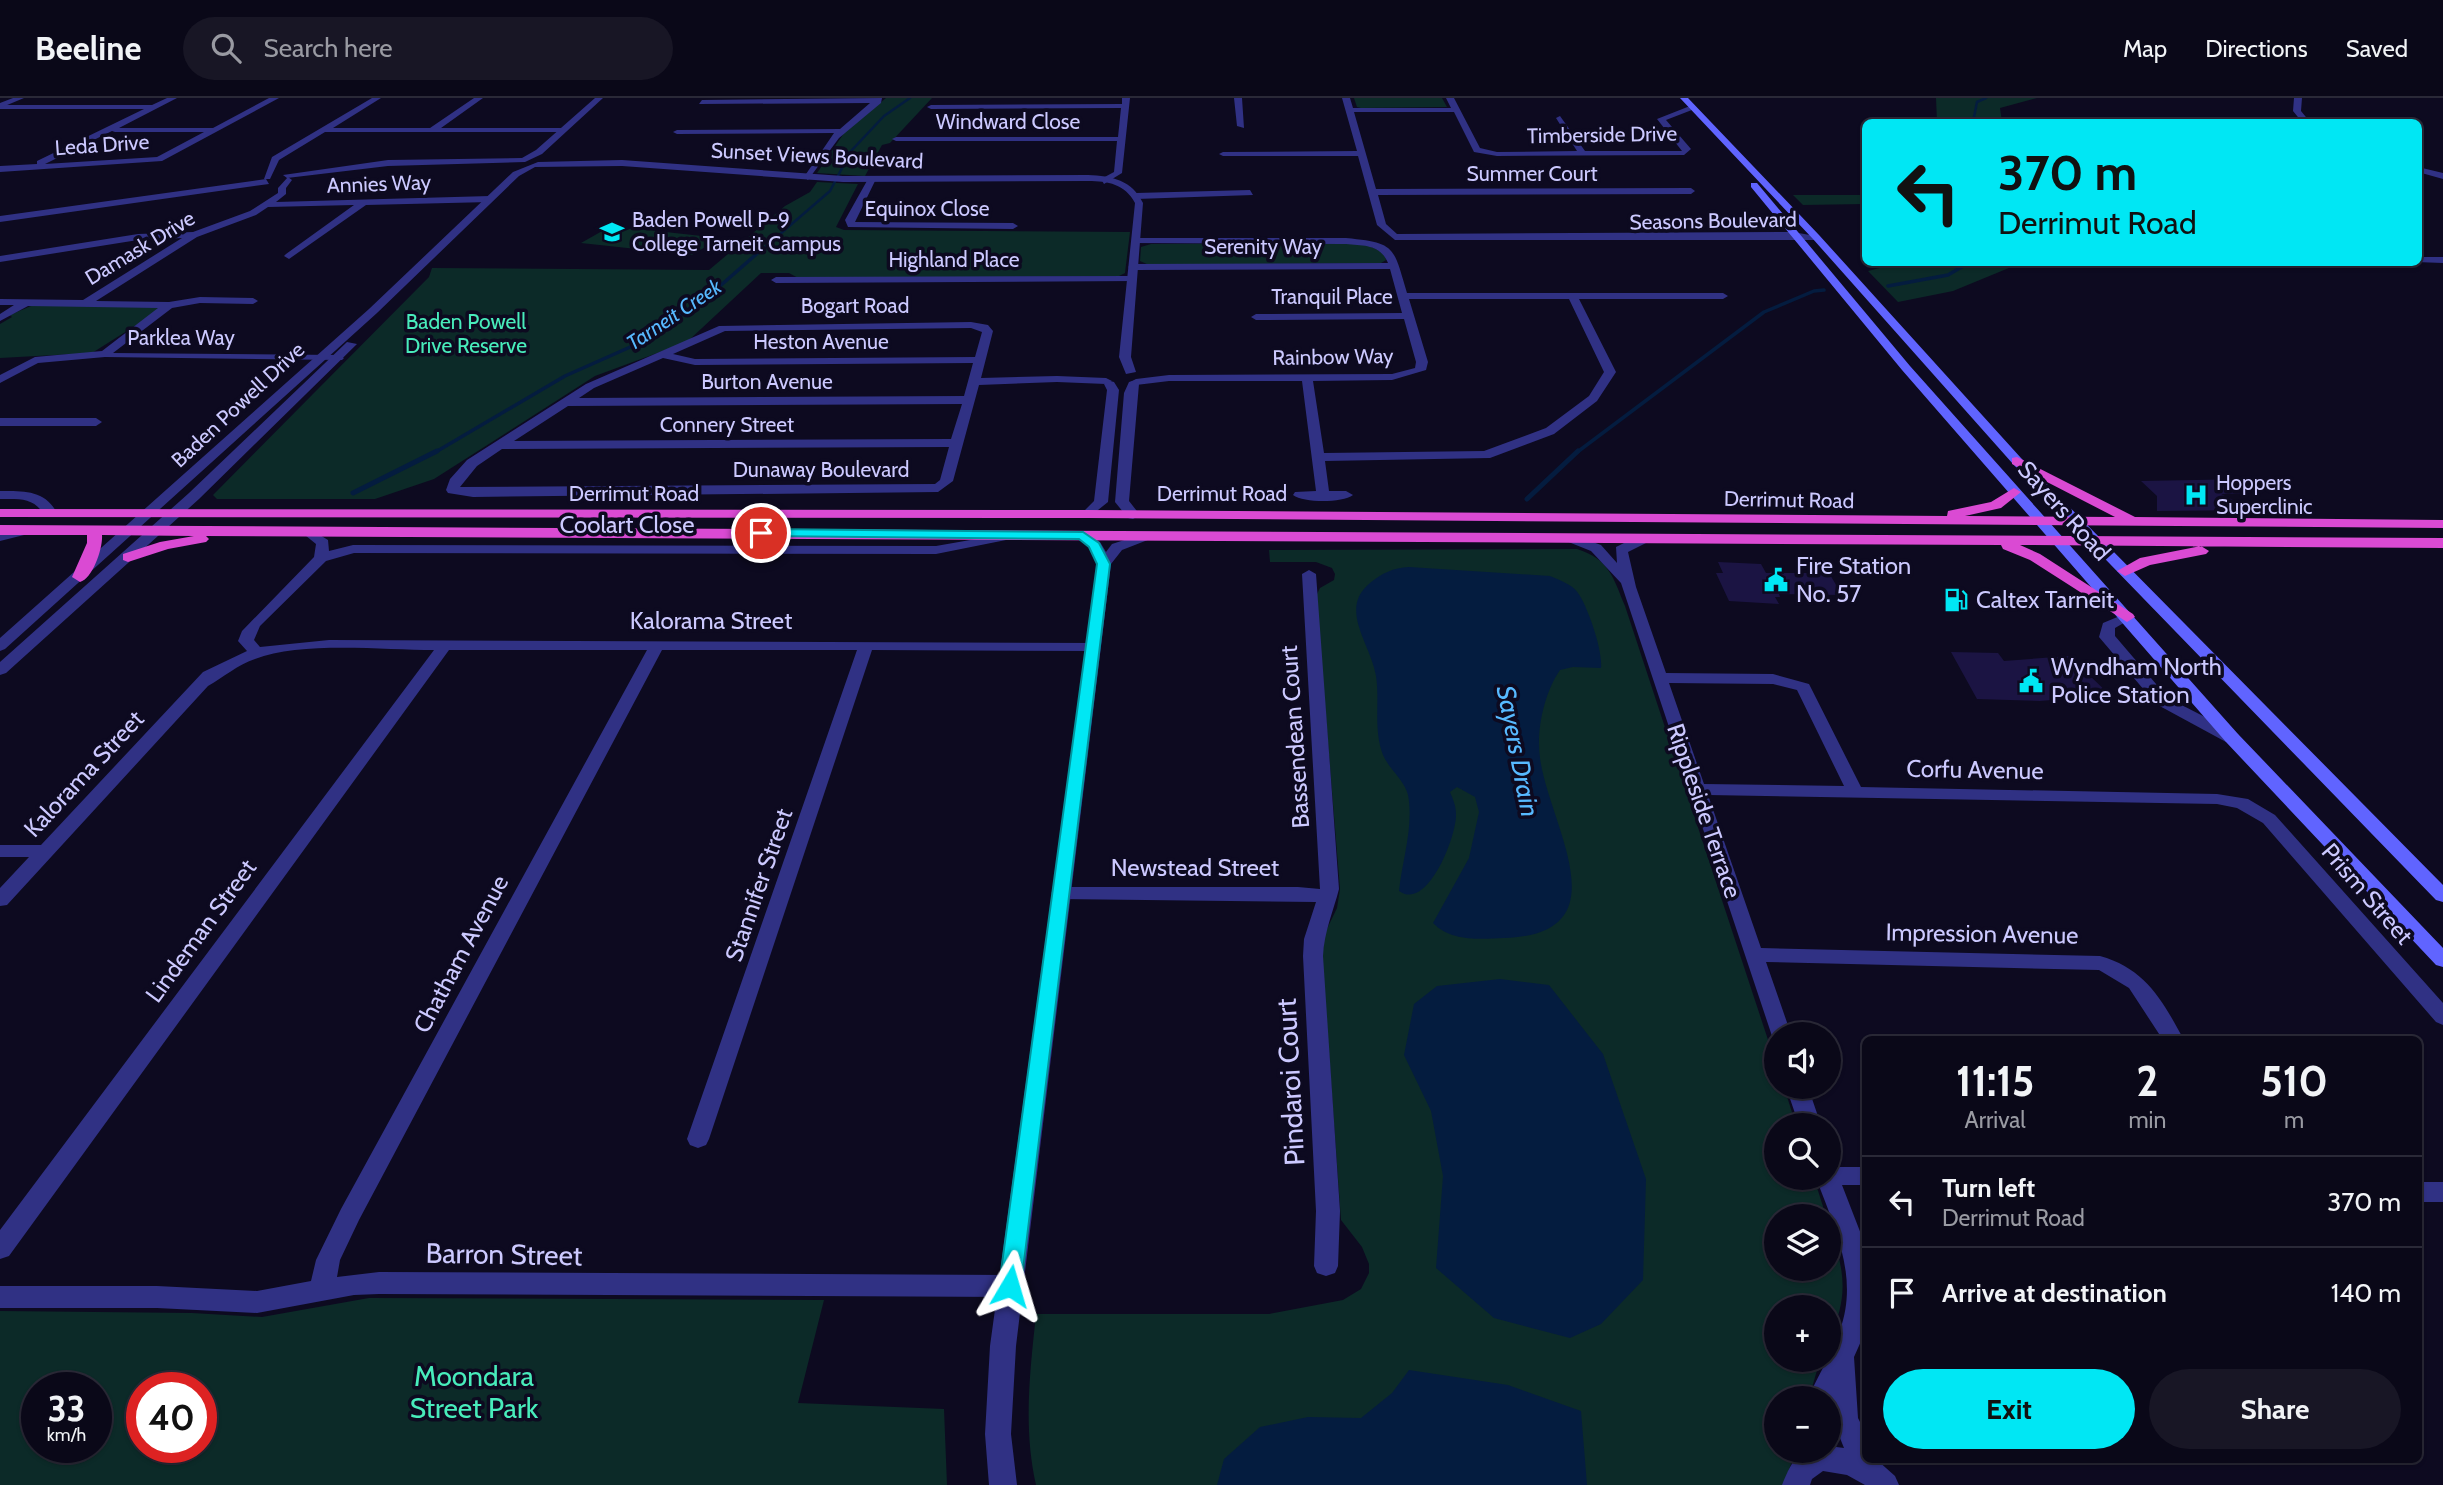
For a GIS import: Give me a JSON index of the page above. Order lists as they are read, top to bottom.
{
  "streets": {
    "highway": ["Derrimut Road"],
    "main road": ["Sayers Road"],
    "street": [
      "Windward Close",
      "Timberside Drive",
      "Leda Drive",
      "Sunset Views Boulevard",
      "Summer Court",
      "Annies Way",
      "Equinox Close",
      "Seasons Boulevard",
      "Serenity Way",
      "Damask Drive",
      "Highland Place",
      "Tranquil Place",
      "Bogart Road",
      "Parklea Way",
      "Heston Avenue",
      "Rainbow Way",
      "Burton Avenue",
      "Baden Powell Drive",
      "Connery Street",
      "Dunaway Boulevard",
      "Coolart Close",
      "Kalorama Street",
      "Bassendean Court",
      "Corfu Avenue",
      "Rippleside Terrace",
      "Newstead Street",
      "Stannifer Street",
      "Prism Street",
      "Lindeman Street",
      "Impression Avenue",
      "Chatham Avenue",
      "Pindaroi Court",
      "Barron Street"
    ]
  },
  "crossings": [
    ["Timberside Drive", "Sayers Road"],
    ["Sunset Views Boulevard", "Equinox Close"],
    ["Sunset Views Boulevard", "Baden Powell Drive"],
    ["Annies Way", "Damask Drive"],
    ["Annies Way", "Baden Powell Drive"],
    ["Seasons Boulevard", "Sayers Road"],
    ["Serenity Way", "Rainbow Way"],
    ["Damask Drive", "Parklea Way"],
    ["Tranquil Place", "Rainbow Way"],
    ["Bogart Road", "Heston Avenue"],
    ["Parklea Way", "Baden Powell Drive"],
    ["Baden Powell Drive", "Derrimut Road"],
    ["Connery Street", "Dunaway Boulevard"],
    ["Derrimut Road", "Sayers Road"],
    ["Derrimut Road", "Coolart Close"],
    ["Derrimut Road", "Rippleside Terrace"],
    ["Kalorama Street", "Stannifer Street"],
    ["Kalorama Street", "Lindeman Street"],
    ["Kalorama Street", "Chatham Avenue"],
    ["Bassendean Court", "Newstead Street"],
    ["Bassendean Court", "Pindaroi Court"],
    ["Corfu Avenue", "Rippleside Terrace"],
    ["Corfu Avenue", "Prism Street"],
    ["Rippleside Terrace", "Impression Avenue"],
    ["Newstead Street", "Pindaroi Court"],
    ["Chatham Avenue", "Barron Street"]
  ],
  "water": ["Tarneit Creek", "Sayers Drain"],
  "parks": ["Baden Powell Drive Reserve", "Moondara Street Park"],
  "places": {
    "school or university": ["Baden Powell P-9 College Tarneit Campus"],
    "hospital": ["Hoppers Superclinic"],
    "public building": ["Fire Station No. 57", "Wyndham North Police Station"],
    "fuel station": ["Caltex Tarneit"]
  },
  "page": {
    "header": "Beeline",
    "search": "Search here",
    "nav": ["Map", "Directions", "Saved"],
    "turn": ["370 m", "Derrimut Road"],
    "map_buttons": ["+", "−"],
    "eta": [
      "11:15",
      "Arrival",
      "2",
      "min",
      "510",
      "m"
    ],
    "list": [
      {
        "name": "Turn left",
        "note": "Derrimut Road",
        "value": "370 m"
      },
      {
        "name": "Arrive at destination",
        "value": "140 m"
      }
    ],
    "buttons": ["Exit", "Share"],
    "speed": "33 km/h",
    "limit": "40"
  }
}
